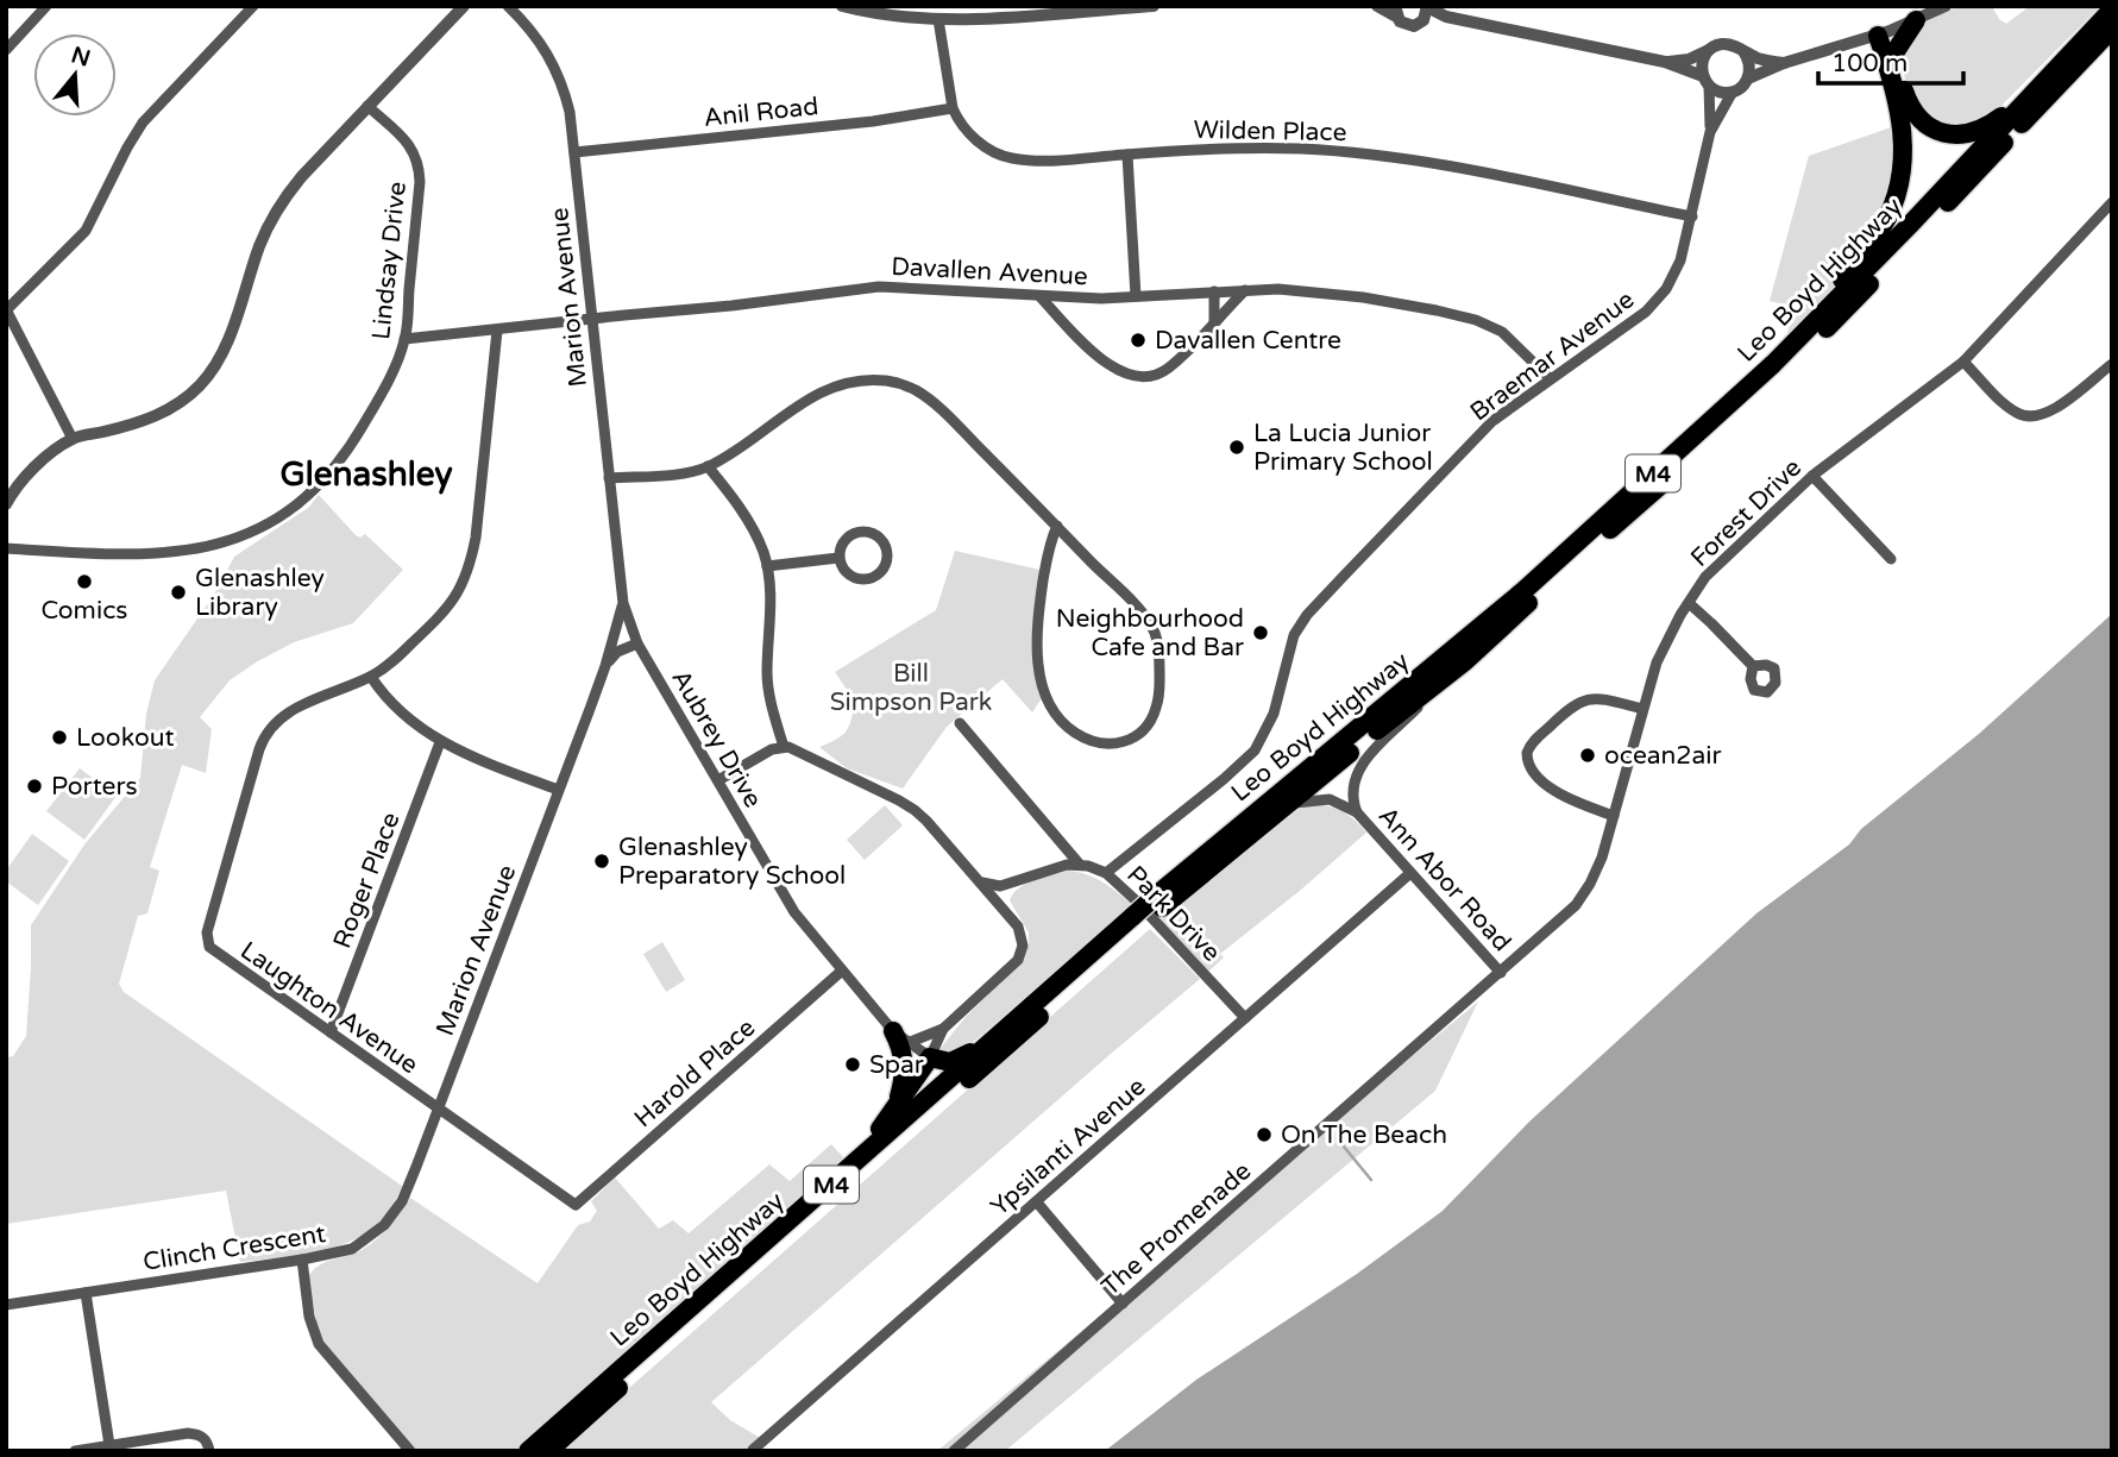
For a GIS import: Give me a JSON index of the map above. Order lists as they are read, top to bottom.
{
  "streets": {
    "highway": ["Leo Boyd Highway", "M4"],
    "street": [
      "Anil Road",
      "Wilden Place",
      "Lindsay Drive",
      "Davallen Avenue",
      "Marion Avenue",
      "Braemar Avenue",
      "Forest Drive",
      "Aubrey Drive",
      "Ann Abor Road",
      "Roger Place",
      "Park Drive",
      "Laughton Avenue",
      "Harold Place",
      "Ypsilanti Avenue",
      "The Promenade",
      "Clinch Crescent"
    ]
  },
  "crossings": [
    ["Anil Road", "Wilden Place"],
    ["Anil Road", "Marion Avenue"],
    ["Wilden Place", "Braemar Avenue"],
    ["Lindsay Drive", "Davallen Avenue"],
    ["Davallen Avenue", "Marion Avenue"],
    ["Davallen Avenue", "Braemar Avenue"],
    ["Davallen Avenue", "Laughton Avenue"],
    ["Leo Boyd Highway", "Ann Abor Road"],
    ["Marion Avenue", "Aubrey Drive"],
    ["Marion Avenue", "Laughton Avenue"],
    ["Marion Avenue", "Clinch Crescent"],
    ["Braemar Avenue", "Park Drive"],
    ["Forest Drive", "Ann Abor Road"],
    ["Forest Drive", "The Promenade"],
    ["Aubrey Drive", "Harold Place"],
    ["Ann Abor Road", "Ypsilanti Avenue"],
    ["Ann Abor Road", "The Promenade"],
    ["Roger Place", "Laughton Avenue"],
    ["Park Drive", "Ypsilanti Avenue"],
    ["Laughton Avenue", "Harold Place"],
    ["Laughton Avenue", "Clinch Crescent"]
  ],
  "districts": ["Glenashley"],
  "parks": ["Bill Simpson Park"],
  "places": [
    "Davallen Centre",
    "La Lucia Junior Primary School",
    "Comics",
    "Glenashley Library",
    "Neighbourhood Cafe and Bar",
    "Lookout",
    "ocean2air",
    "Porters",
    "Glenashley Preparatory School",
    "Spar",
    "On The Beach"
  ],
  "scale_bar": "100 m",
  "north": "top"
}
